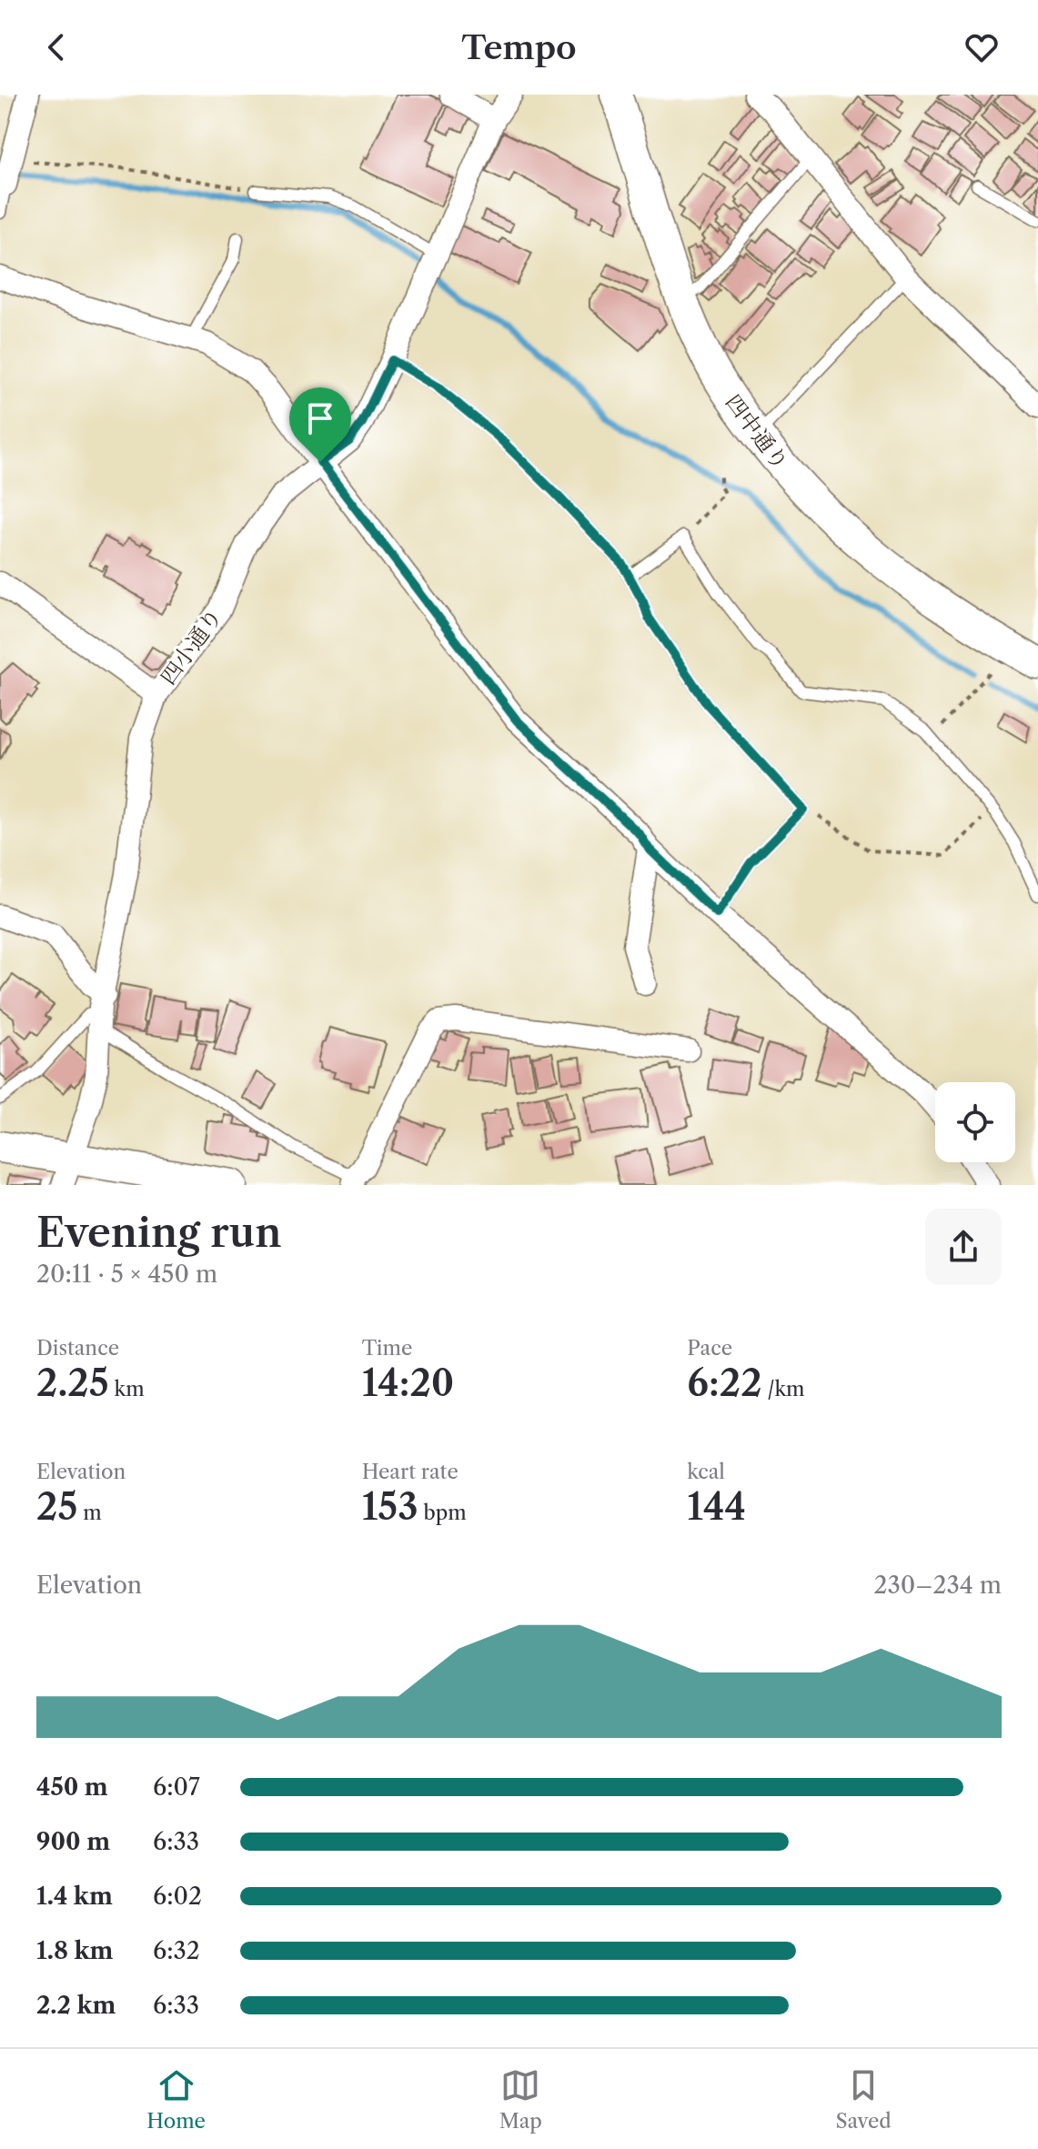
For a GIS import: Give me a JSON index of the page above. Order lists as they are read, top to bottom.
{
  "streets": {
    "street": ["四中通り", "四小通り"]
  },
  "page": {
    "header": "Tempo",
    "heading": ["Evening run", "20:11 · 5 × 450 m"],
    "stats": [
      ["Distance", "2.25 km"],
      ["Time", "14:20"],
      ["Pace", "6:22 /km"],
      ["Elevation", "25 m"],
      ["Heart rate", "153 bpm"],
      ["kcal", "144"]
    ],
    "chart": ["Elevation", "230–234 m"],
    "list": [
      {
        "name": "450 m",
        "note": "6:07"
      },
      {
        "name": "900 m",
        "note": "6:33"
      },
      {
        "name": "1.4 km",
        "note": "6:02"
      },
      {
        "name": "1.8 km",
        "note": "6:32"
      },
      {
        "name": "2.2 km",
        "note": "6:33"
      }
    ],
    "tabs": ["Home", "Map", "Saved"]
  }
}
